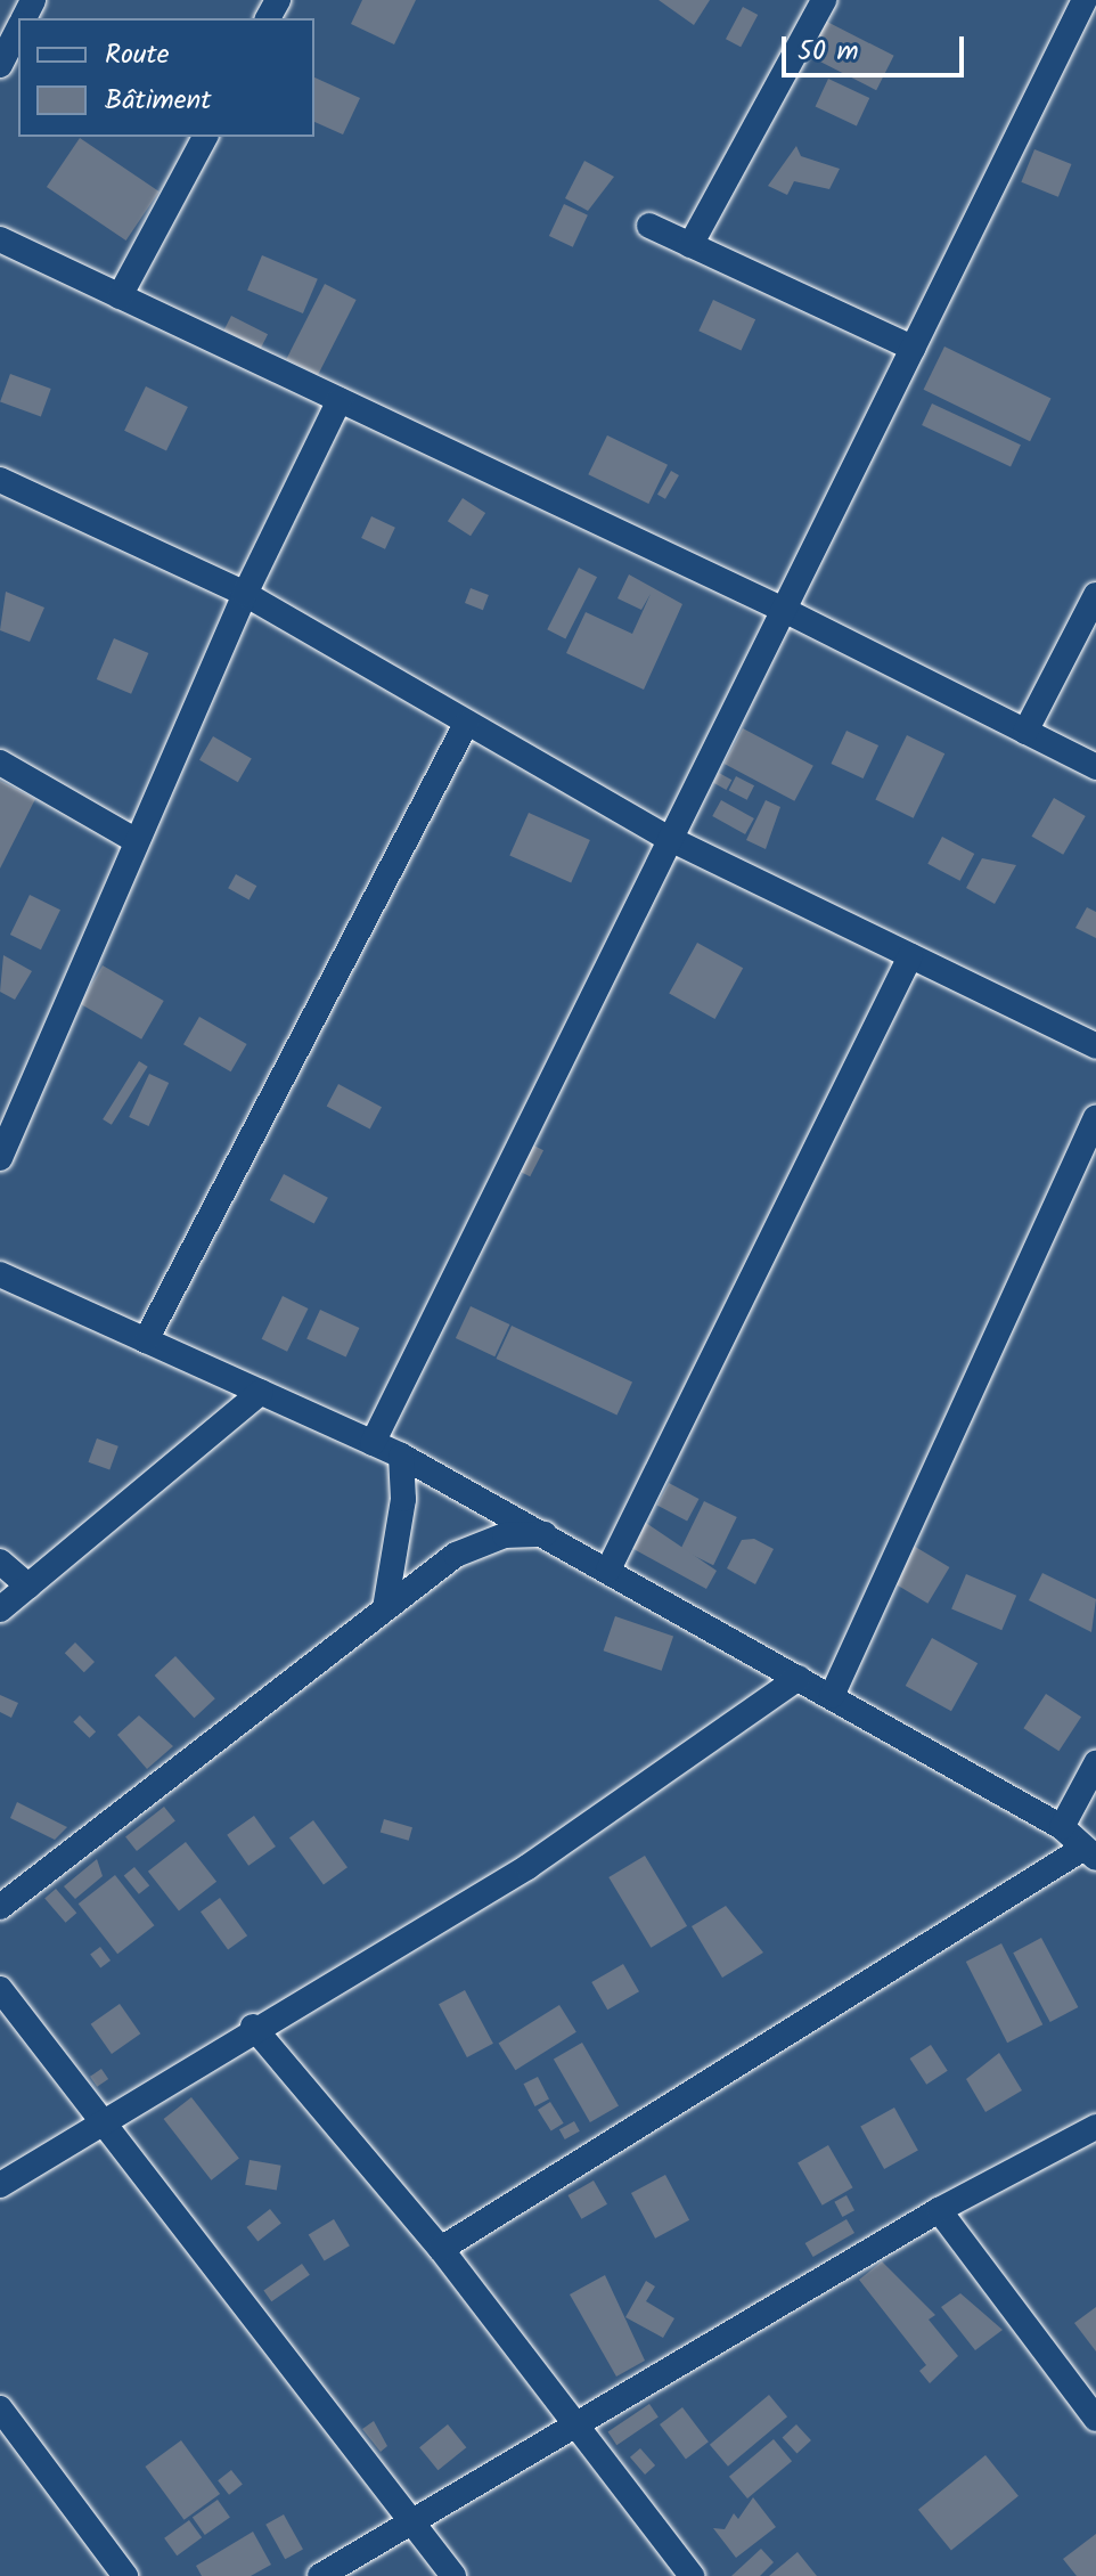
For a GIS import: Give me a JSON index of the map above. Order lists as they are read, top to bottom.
{
  "legend": ["Route", "Bâtiment"],
  "scale_bar": "50 m"
}
